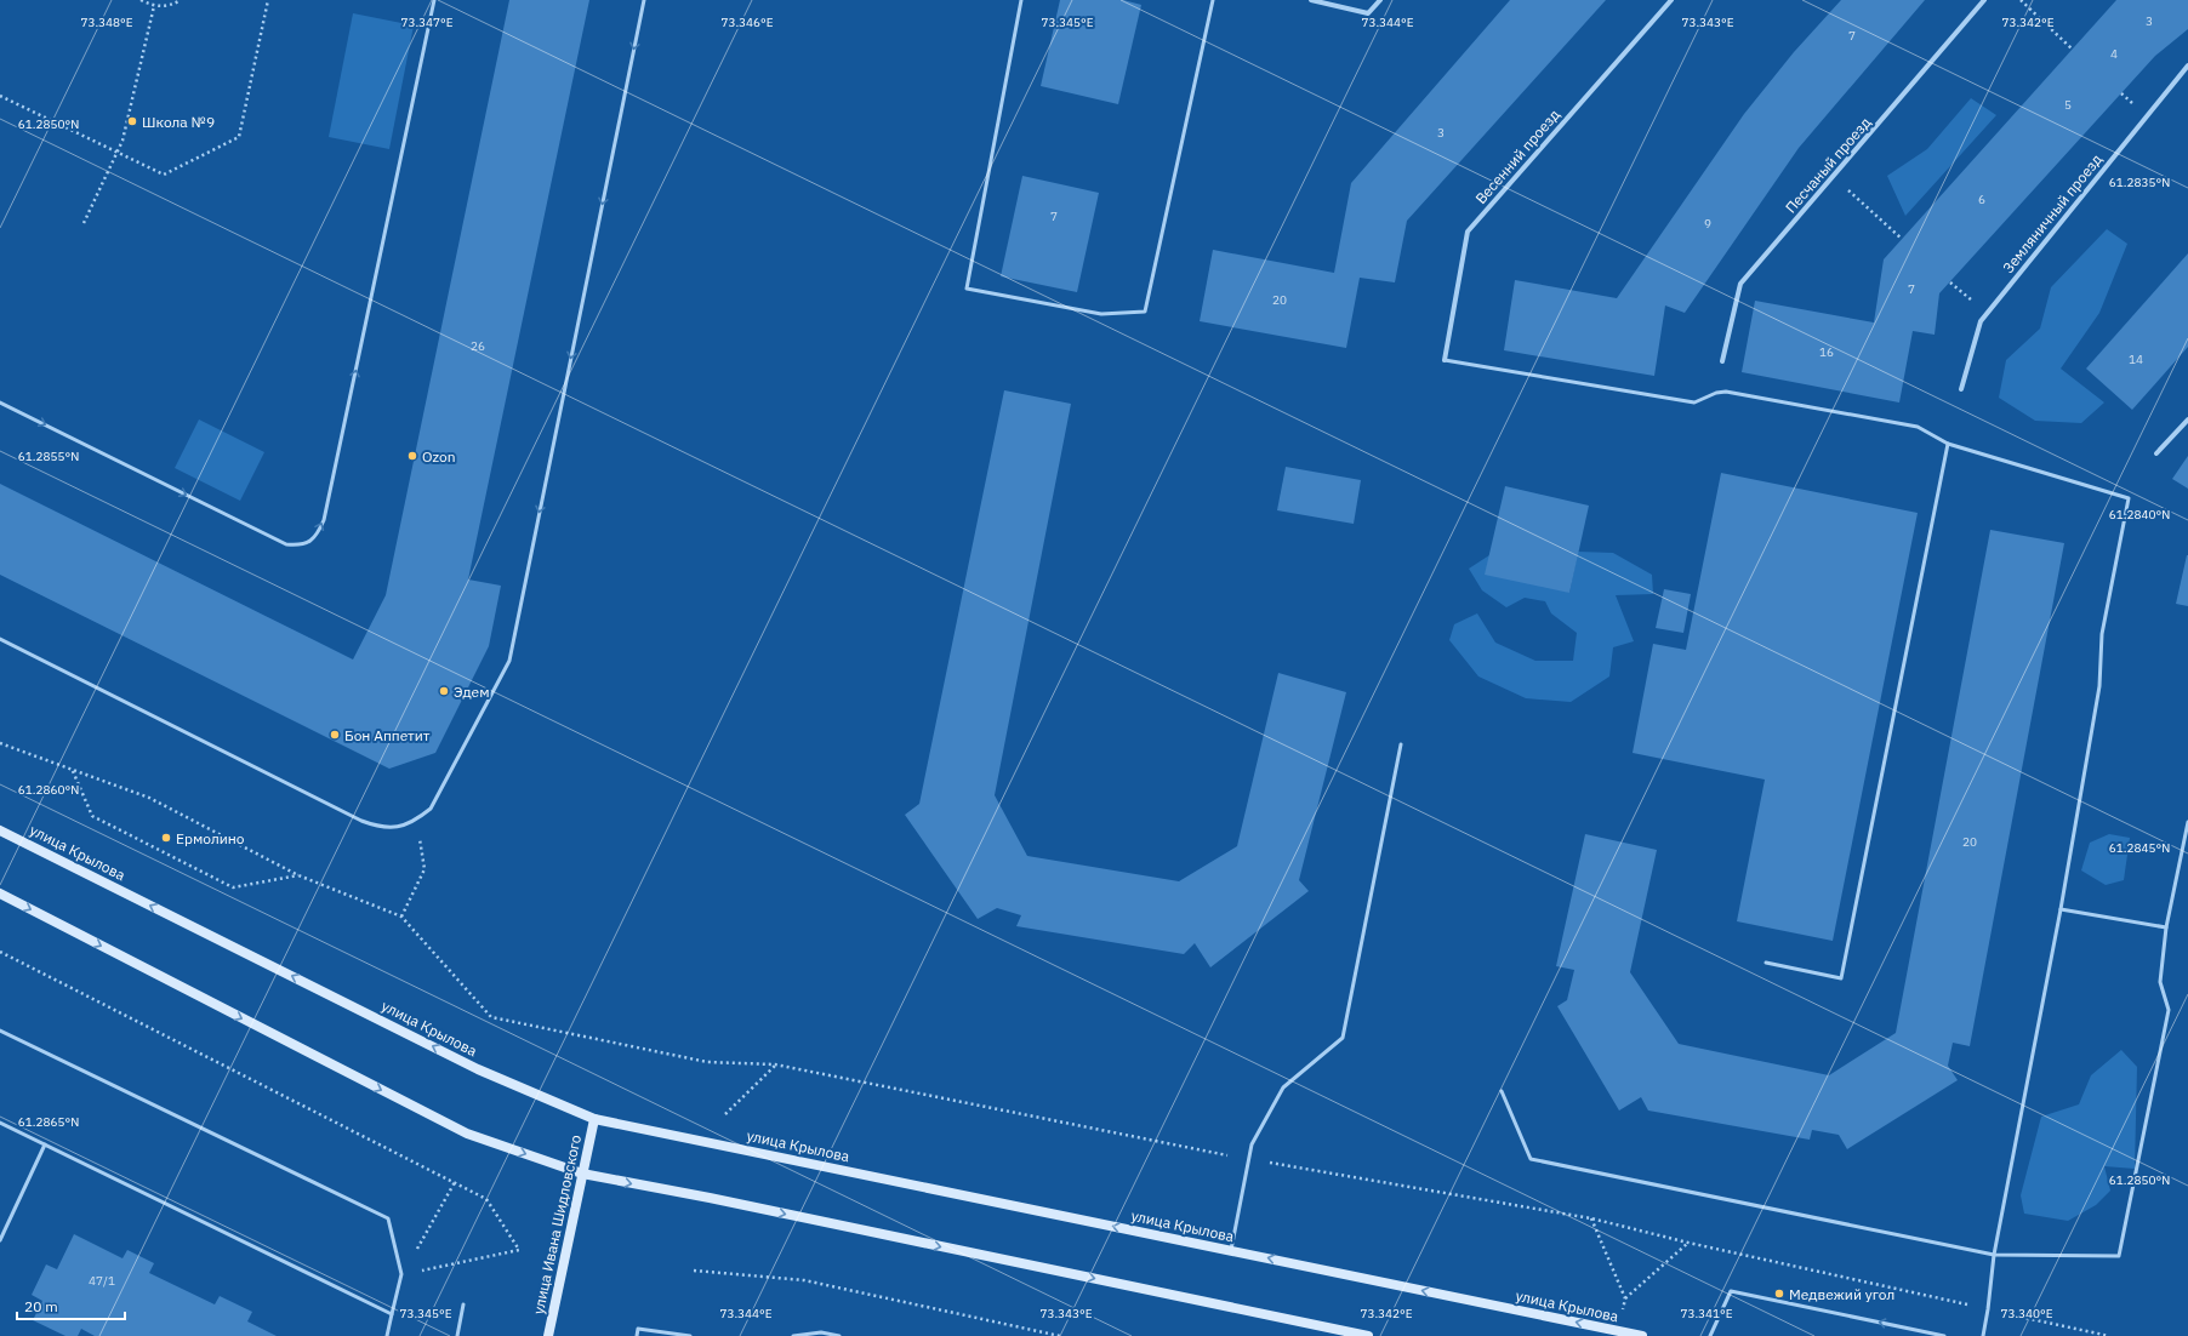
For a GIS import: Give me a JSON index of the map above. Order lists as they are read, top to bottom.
{
  "streets": {
    "main road": ["улица Крылова", "улица Ивана Шидловского"],
    "street": ["Весенний проезд", "Песчаный проезд", "Земляничный проезд"]
  },
  "crossings": [
    ["улица Крылова", "улица Ивана Шидловского"]
  ],
  "places": [
    "Школа №9",
    "Ozon",
    "Эдем",
    "Бон Аппетит",
    "Ермолино",
    "Медвежий угол"
  ],
  "house_numbers": [
    "3",
    "7",
    "4",
    "5",
    "3",
    "6",
    "7",
    "9",
    "7",
    "20",
    "26",
    "16",
    "14",
    "20",
    "47/1"
  ],
  "scale_bar": "20 m",
  "coordinates": [
    "73.348°E",
    "73.347°E",
    "73.346°E",
    "73.345°E",
    "73.344°E",
    "73.343°E",
    "73.342°E",
    "61.2850°N",
    "61.2835°N",
    "61.2855°N",
    "61.2840°N",
    "61.2860°N",
    "61.2845°N",
    "61.2865°N",
    "73.341°E",
    "73.340°E"
  ]
}
